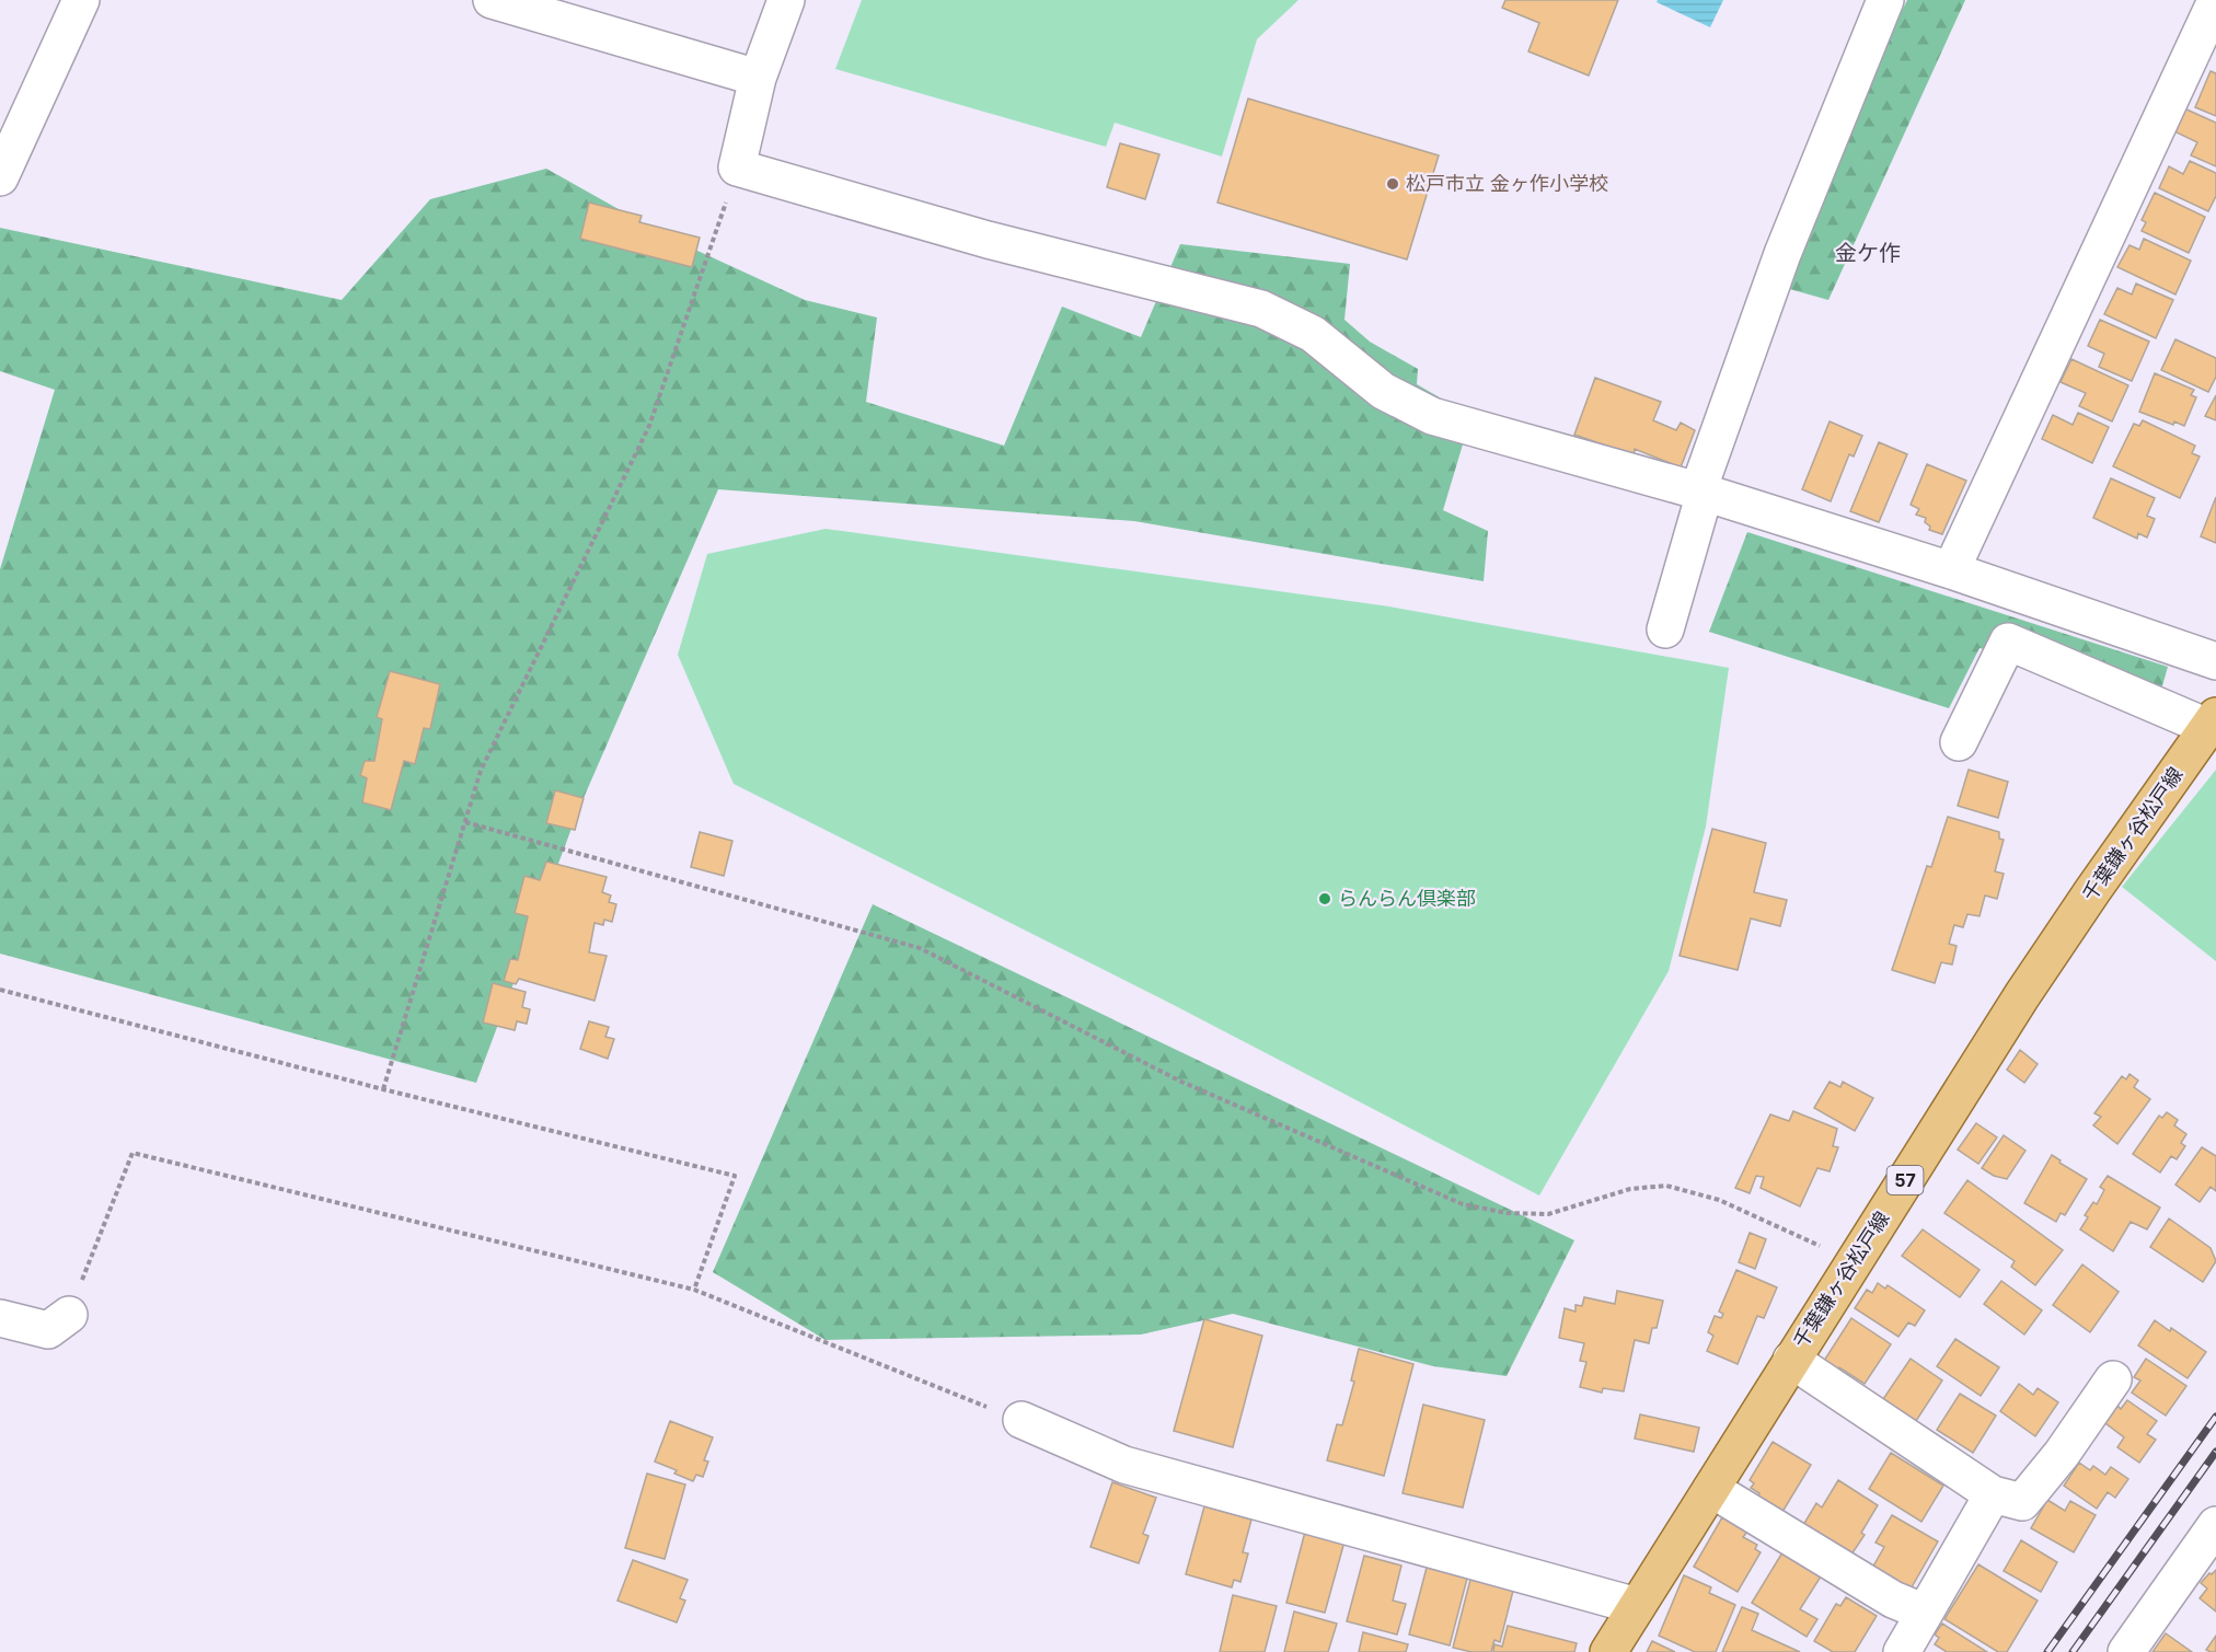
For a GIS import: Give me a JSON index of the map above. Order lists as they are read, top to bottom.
{
  "streets": {
    "main road": ["千葉鎌ヶ谷松戸線", "57"]
  },
  "districts": ["金ケ作"],
  "places": ["松戸市立 金ヶ作小学校", "らんらん倶楽部"]
}
